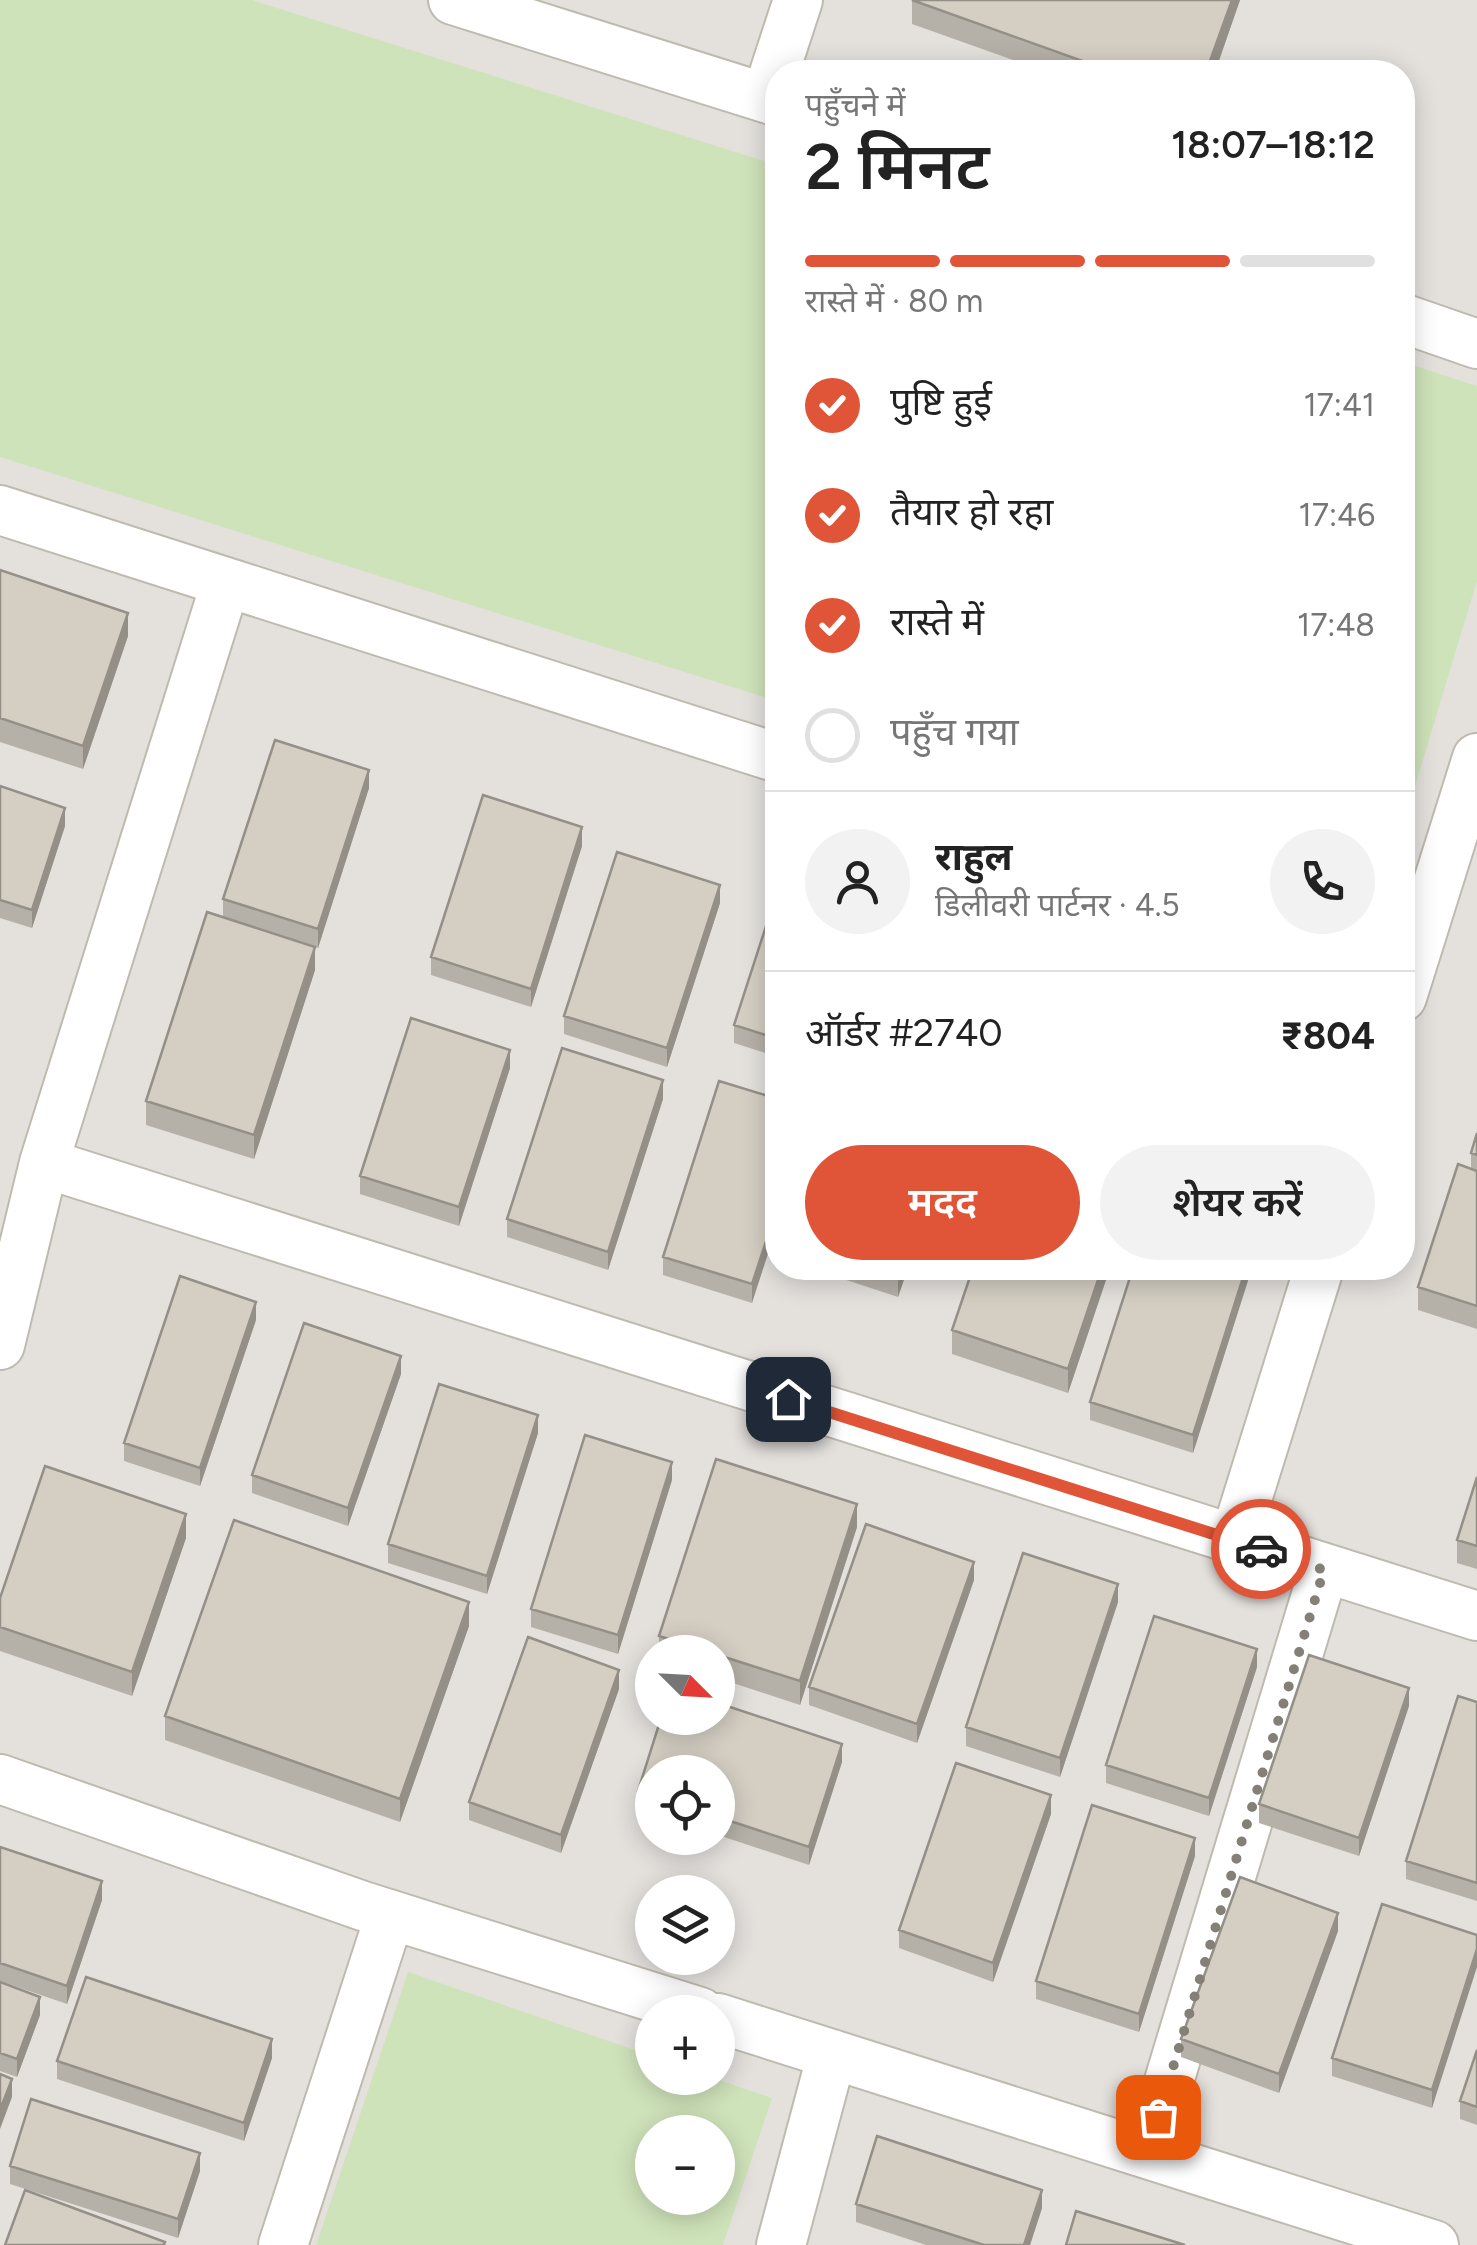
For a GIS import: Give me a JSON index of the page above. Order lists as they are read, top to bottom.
{
  "north": "bottom right",
  "page": {
    "heading": ["2 मिनट", "पहुँचने में", "18:07–18:12"],
    "panel": [
      "राहुल",
      "डिलीवरी पार्टनर · 4.5",
      "ऑर्डर #2740",
      "₹804"
    ],
    "bar": "रास्ते में · 80 m",
    "list": [
      ["पुष्टि हुई", "17:41"],
      ["तैयार हो रहा", "17:46"],
      ["रास्ते में", "17:48"],
      "पहुँच गया"
    ],
    "buttons": ["मदद", "शेयर करें"],
    "map_buttons": ["+", "−"]
  }
}
